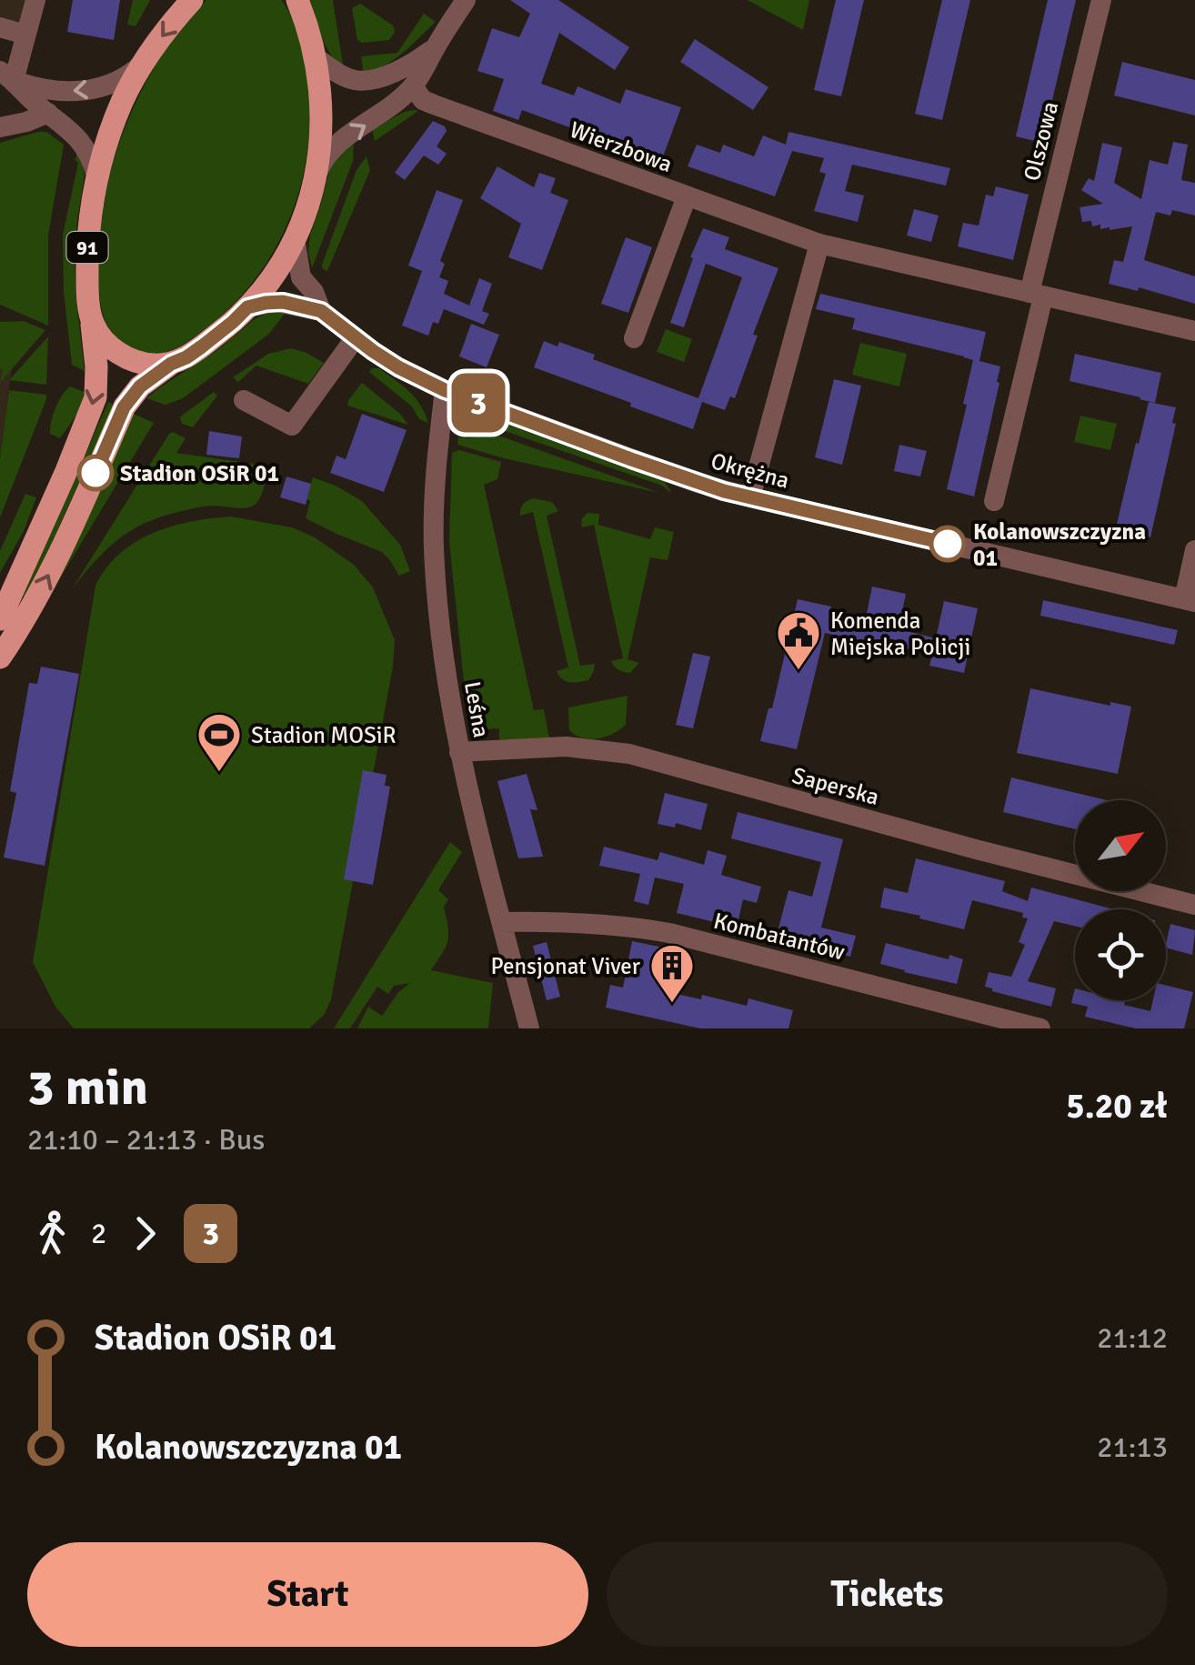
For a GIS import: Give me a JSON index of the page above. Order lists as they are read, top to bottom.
{
  "streets": {
    "main road": ["91"],
    "street": [
      "Olszowa",
      "Wierzbowa",
      "Okrężna",
      "Leśna",
      "Saperska",
      "Kombatantów"
    ]
  },
  "crossings": [
    ["Olszowa", "Wierzbowa"],
    ["Okrężna", "Leśna"],
    ["Leśna", "Saperska"],
    ["Leśna", "Kombatantów"]
  ],
  "places": {
    "other": ["Stadion OSiR 01", "Kolanowszczyzna 01"],
    "public building": ["Komenda Miejska Policji"],
    "sports": ["Stadion MOSiR"],
    "building": ["Pensjonat Viver"]
  },
  "lines": ["bus line 3"],
  "north": "top right",
  "page": {
    "on_map": "3",
    "heading": ["3 min", "21:10 – 21:13 · Bus", "5.20 zł"],
    "legs": ["2", "3"],
    "list": [
      {
        "name": "Stadion OSiR 01",
        "value": "21:12"
      },
      {
        "name": "Kolanowszczyzna 01",
        "value": "21:13"
      }
    ],
    "buttons": ["Start", "Tickets"]
  }
}
